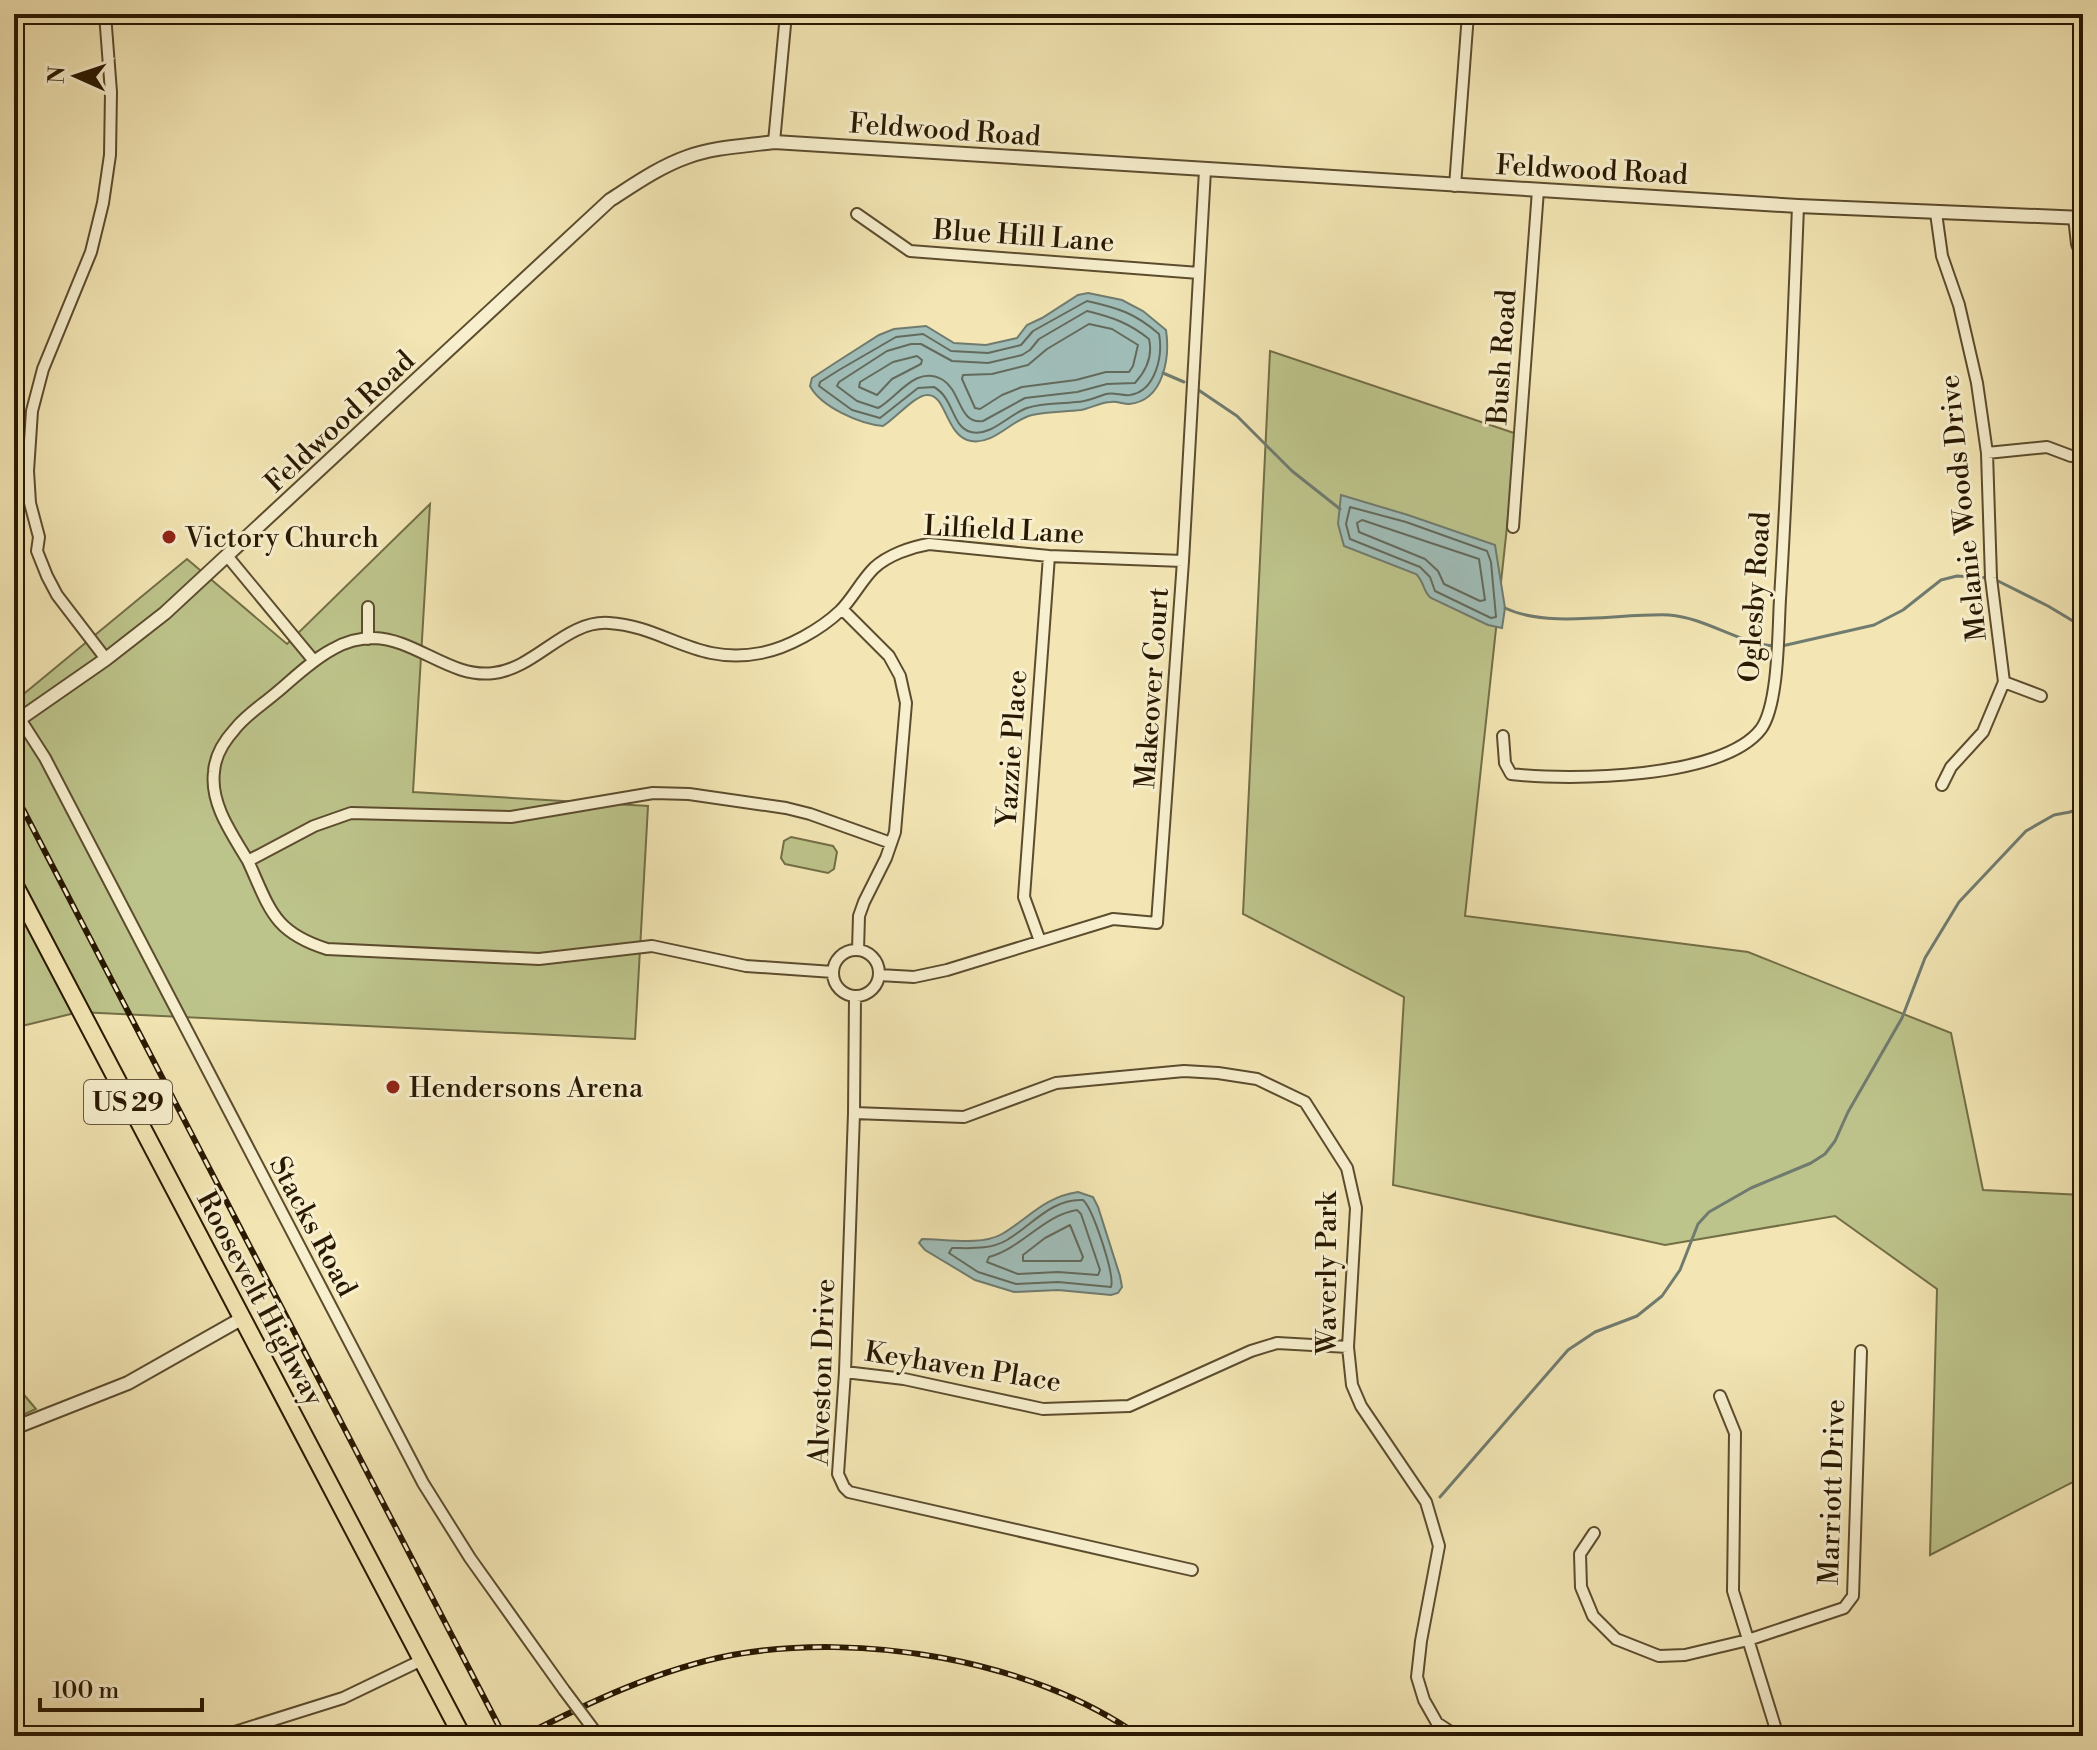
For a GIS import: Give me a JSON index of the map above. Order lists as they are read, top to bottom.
{
  "streets": {
    "main road": ["US 29", "Roosevelt Highway"],
    "street": [
      "Feldwood Road",
      "Blue Hill Lane",
      "Bush Road",
      "Melanie Woods Drive",
      "Lilfield Lane",
      "Oglesby Road",
      "Makeover Court",
      "Yazzie Place",
      "Stacks Road",
      "Waverly Park",
      "Keyhaven Place",
      "Alveston Drive",
      "Marriott Drive"
    ]
  },
  "crossings": [
    ["Feldwood Road", "Bush Road"],
    ["Feldwood Road", "Melanie Woods Drive"],
    ["Feldwood Road", "Oglesby Road"],
    ["Feldwood Road", "Makeover Court"],
    ["Feldwood Road", "Stacks Road"],
    ["Blue Hill Lane", "Makeover Court"],
    ["Lilfield Lane", "Makeover Court"],
    ["Lilfield Lane", "Yazzie Place"],
    ["Makeover Court", "Yazzie Place"],
    ["Makeover Court", "Alveston Drive"],
    ["Waverly Park", "Keyhaven Place"],
    ["Waverly Park", "Alveston Drive"],
    ["Keyhaven Place", "Alveston Drive"]
  ],
  "places": ["Victory Church", "Hendersons Arena"],
  "scale_bar": "100 m",
  "north": "left"
}
